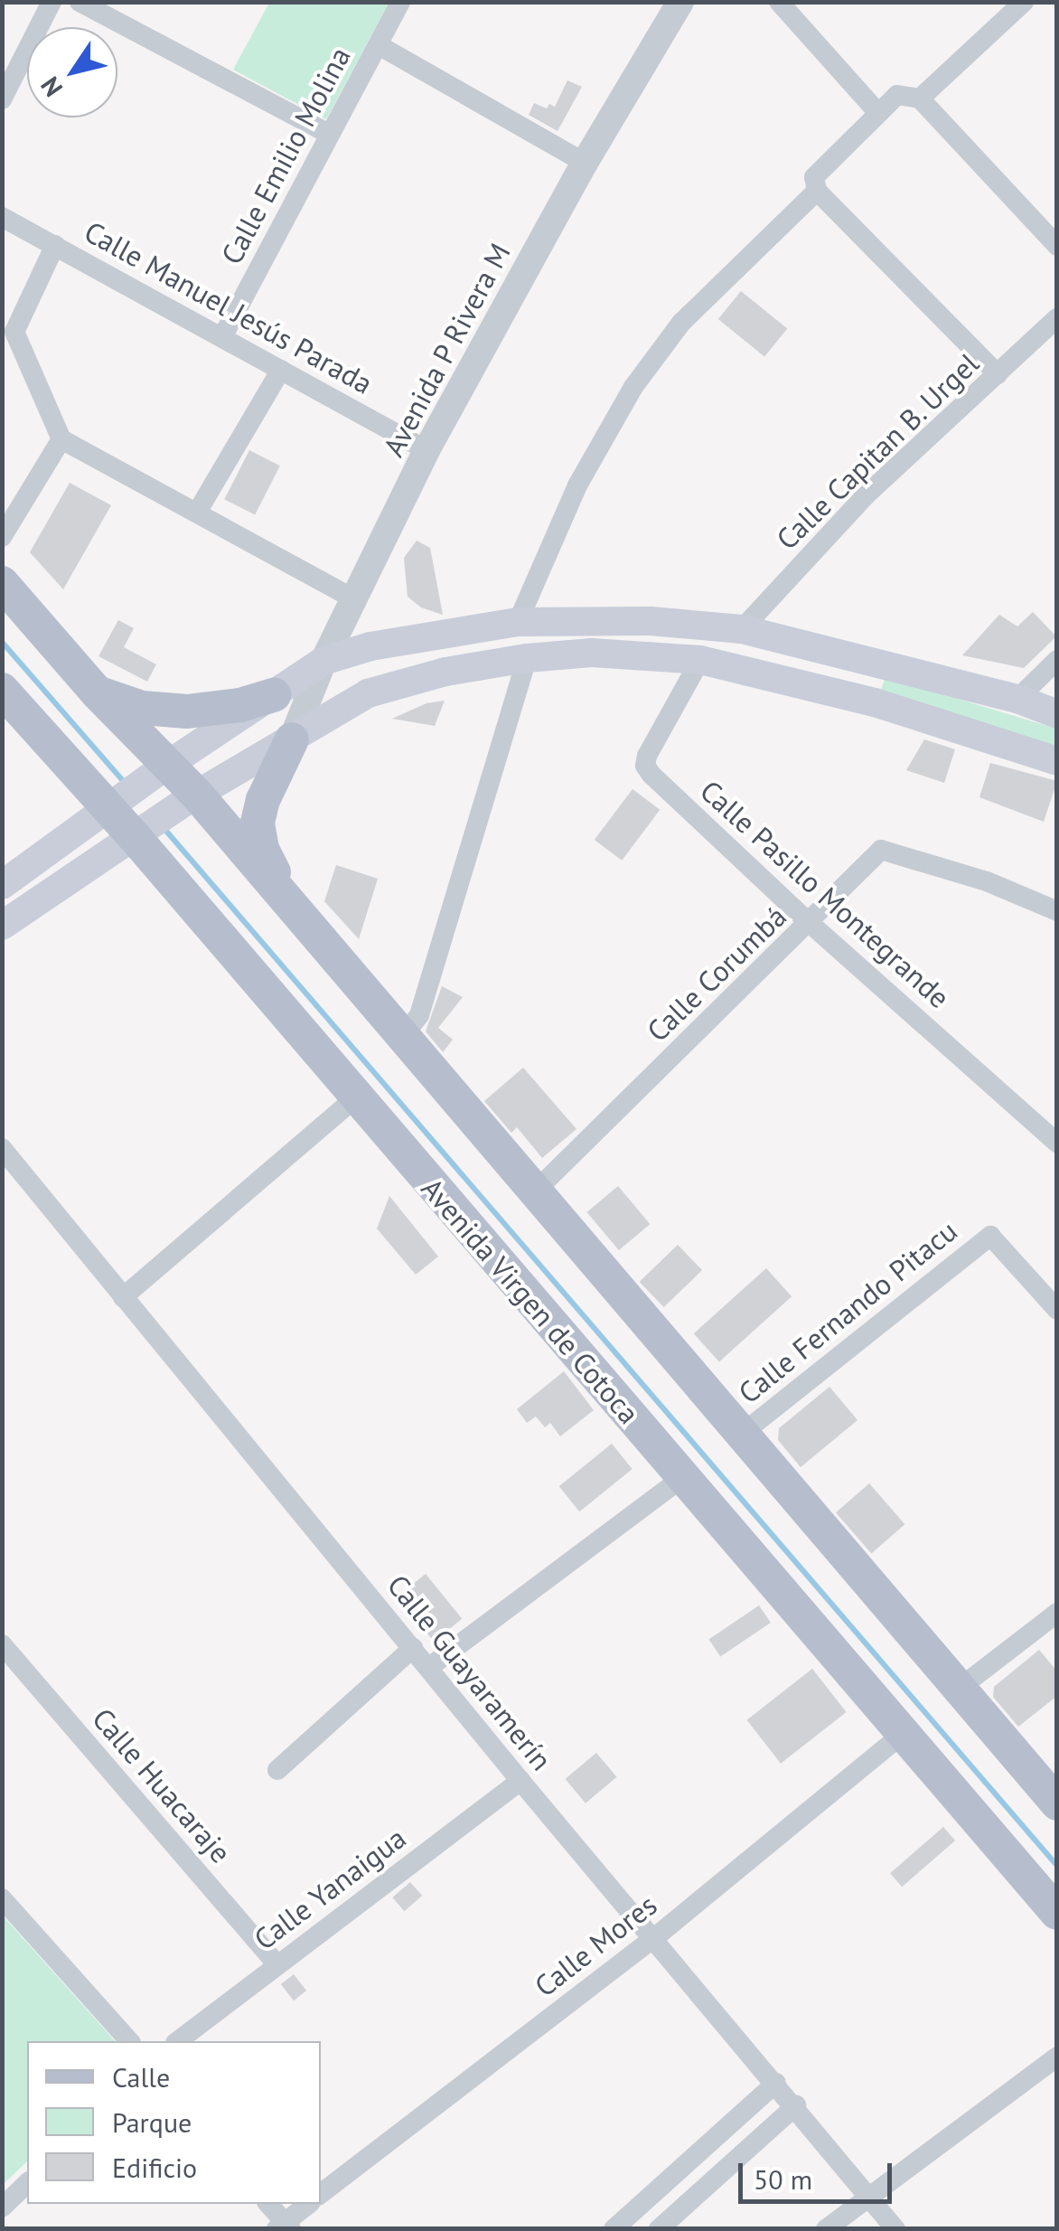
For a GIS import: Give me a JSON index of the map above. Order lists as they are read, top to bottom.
{
  "streets": {
    "main road": ["Avenida Virgen de Cotoca"],
    "street": [
      "Calle Emilio Molina",
      "Calle Manuel Jesús Parada",
      "Avenida P Rivera M",
      "Calle Capitan B. Urgel",
      "Calle Pasillo Montegrande",
      "Calle Corumbá",
      "Calle Fernando Pitacu",
      "Calle Guayaramerín",
      "Calle Huacaraje",
      "Calle Yanaigua",
      "Calle Mores"
    ]
  },
  "crossings": [
    ["Calle Emilio Molina", "Calle Manuel Jesús Parada"],
    ["Calle Manuel Jesús Parada", "Avenida P Rivera M"],
    ["Calle Pasillo Montegrande", "Calle Corumbá"],
    ["Avenida Virgen de Cotoca", "Calle Mores"],
    ["Calle Guayaramerín", "Calle Yanaigua"],
    ["Calle Guayaramerín", "Calle Mores"],
    ["Calle Huacaraje", "Calle Yanaigua"]
  ],
  "legend": ["Calle", "Parque", "Edificio"],
  "scale_bar": "50 m",
  "north": "bottom left"
}
